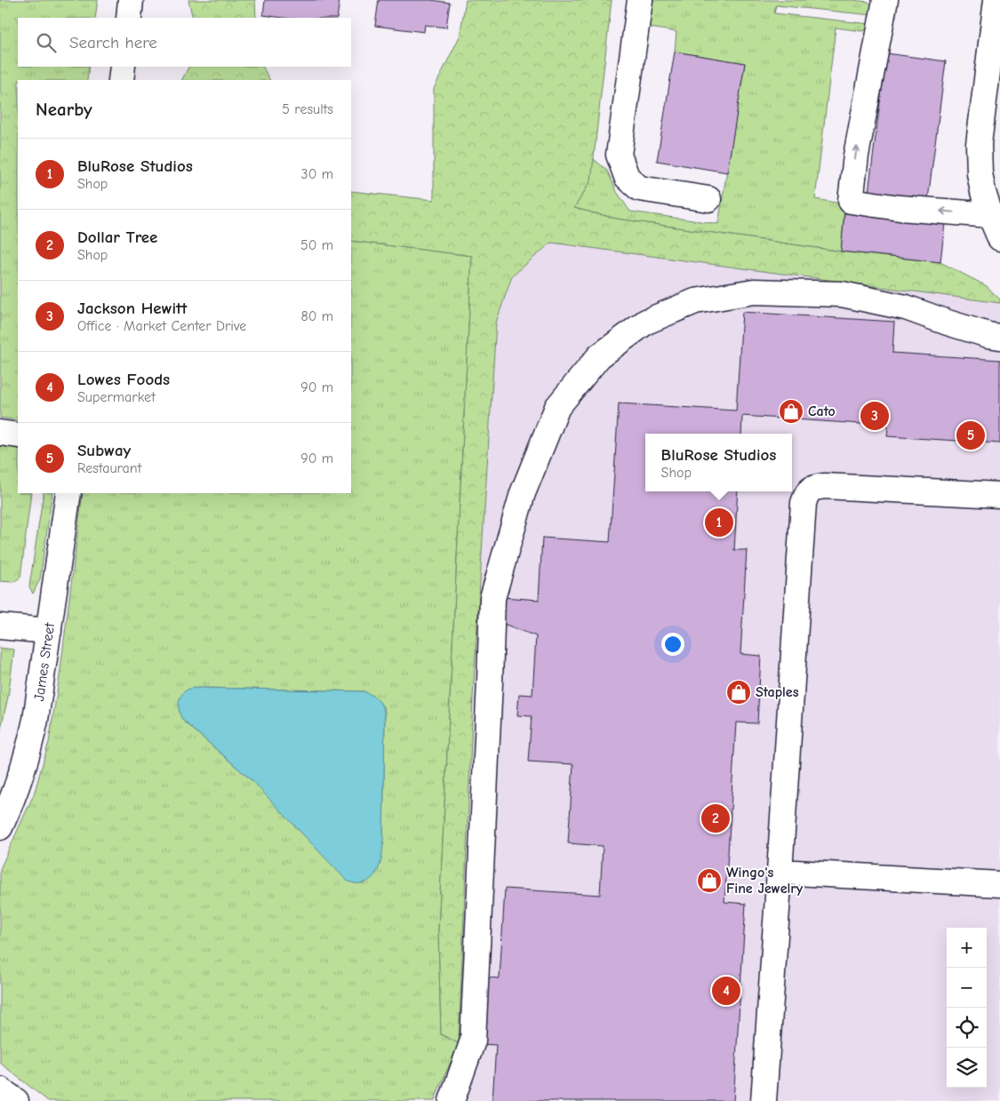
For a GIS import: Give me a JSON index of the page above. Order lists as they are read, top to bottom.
{
  "streets": {
    "street": ["James Street"]
  },
  "places": {
    "shop": ["Cato", "Staples", "Wingo's Fine Jewelry"]
  },
  "page": {
    "search": "Search here",
    "heading": ["Nearby", "5 results"],
    "list": [
      {
        "mark": "1",
        "name": "BluRose Studios",
        "note": "Shop",
        "value": "30 m"
      },
      {
        "mark": "2",
        "name": "Dollar Tree",
        "note": "Shop",
        "value": "50 m"
      },
      {
        "mark": "3",
        "name": "Jackson Hewitt",
        "note": "Office · Market Center Drive",
        "value": "80 m"
      },
      {
        "mark": "4",
        "name": "Lowes Foods",
        "note": "Supermarket",
        "value": "90 m"
      },
      {
        "mark": "5",
        "name": "Subway",
        "note": "Restaurant",
        "value": "90 m"
      }
    ],
    "pins": [
      "3",
      "5",
      "1",
      "2",
      "4"
    ],
    "popup": ["BluRose Studios", "Shop"],
    "map_buttons": ["+", "−"]
  }
}
